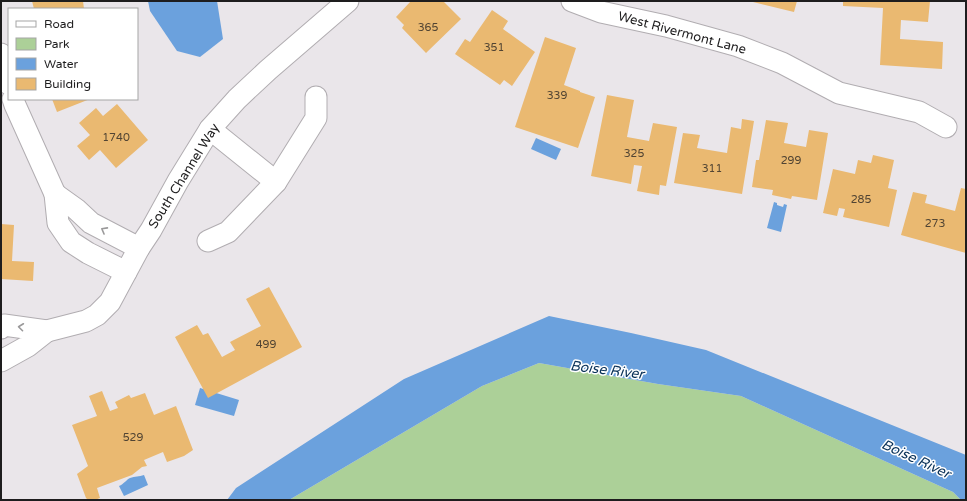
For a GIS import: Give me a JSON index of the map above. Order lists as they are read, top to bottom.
{
  "streets": {
    "street": ["West Rivermont Lane", "South Channel Way"]
  },
  "water": ["Boise River"],
  "house_numbers": [
    "365",
    "351",
    "339",
    "1740",
    "325",
    "299",
    "311",
    "285",
    "273",
    "499",
    "529"
  ],
  "legend": [
    "Road",
    "Park",
    "Water",
    "Building"
  ]
}
